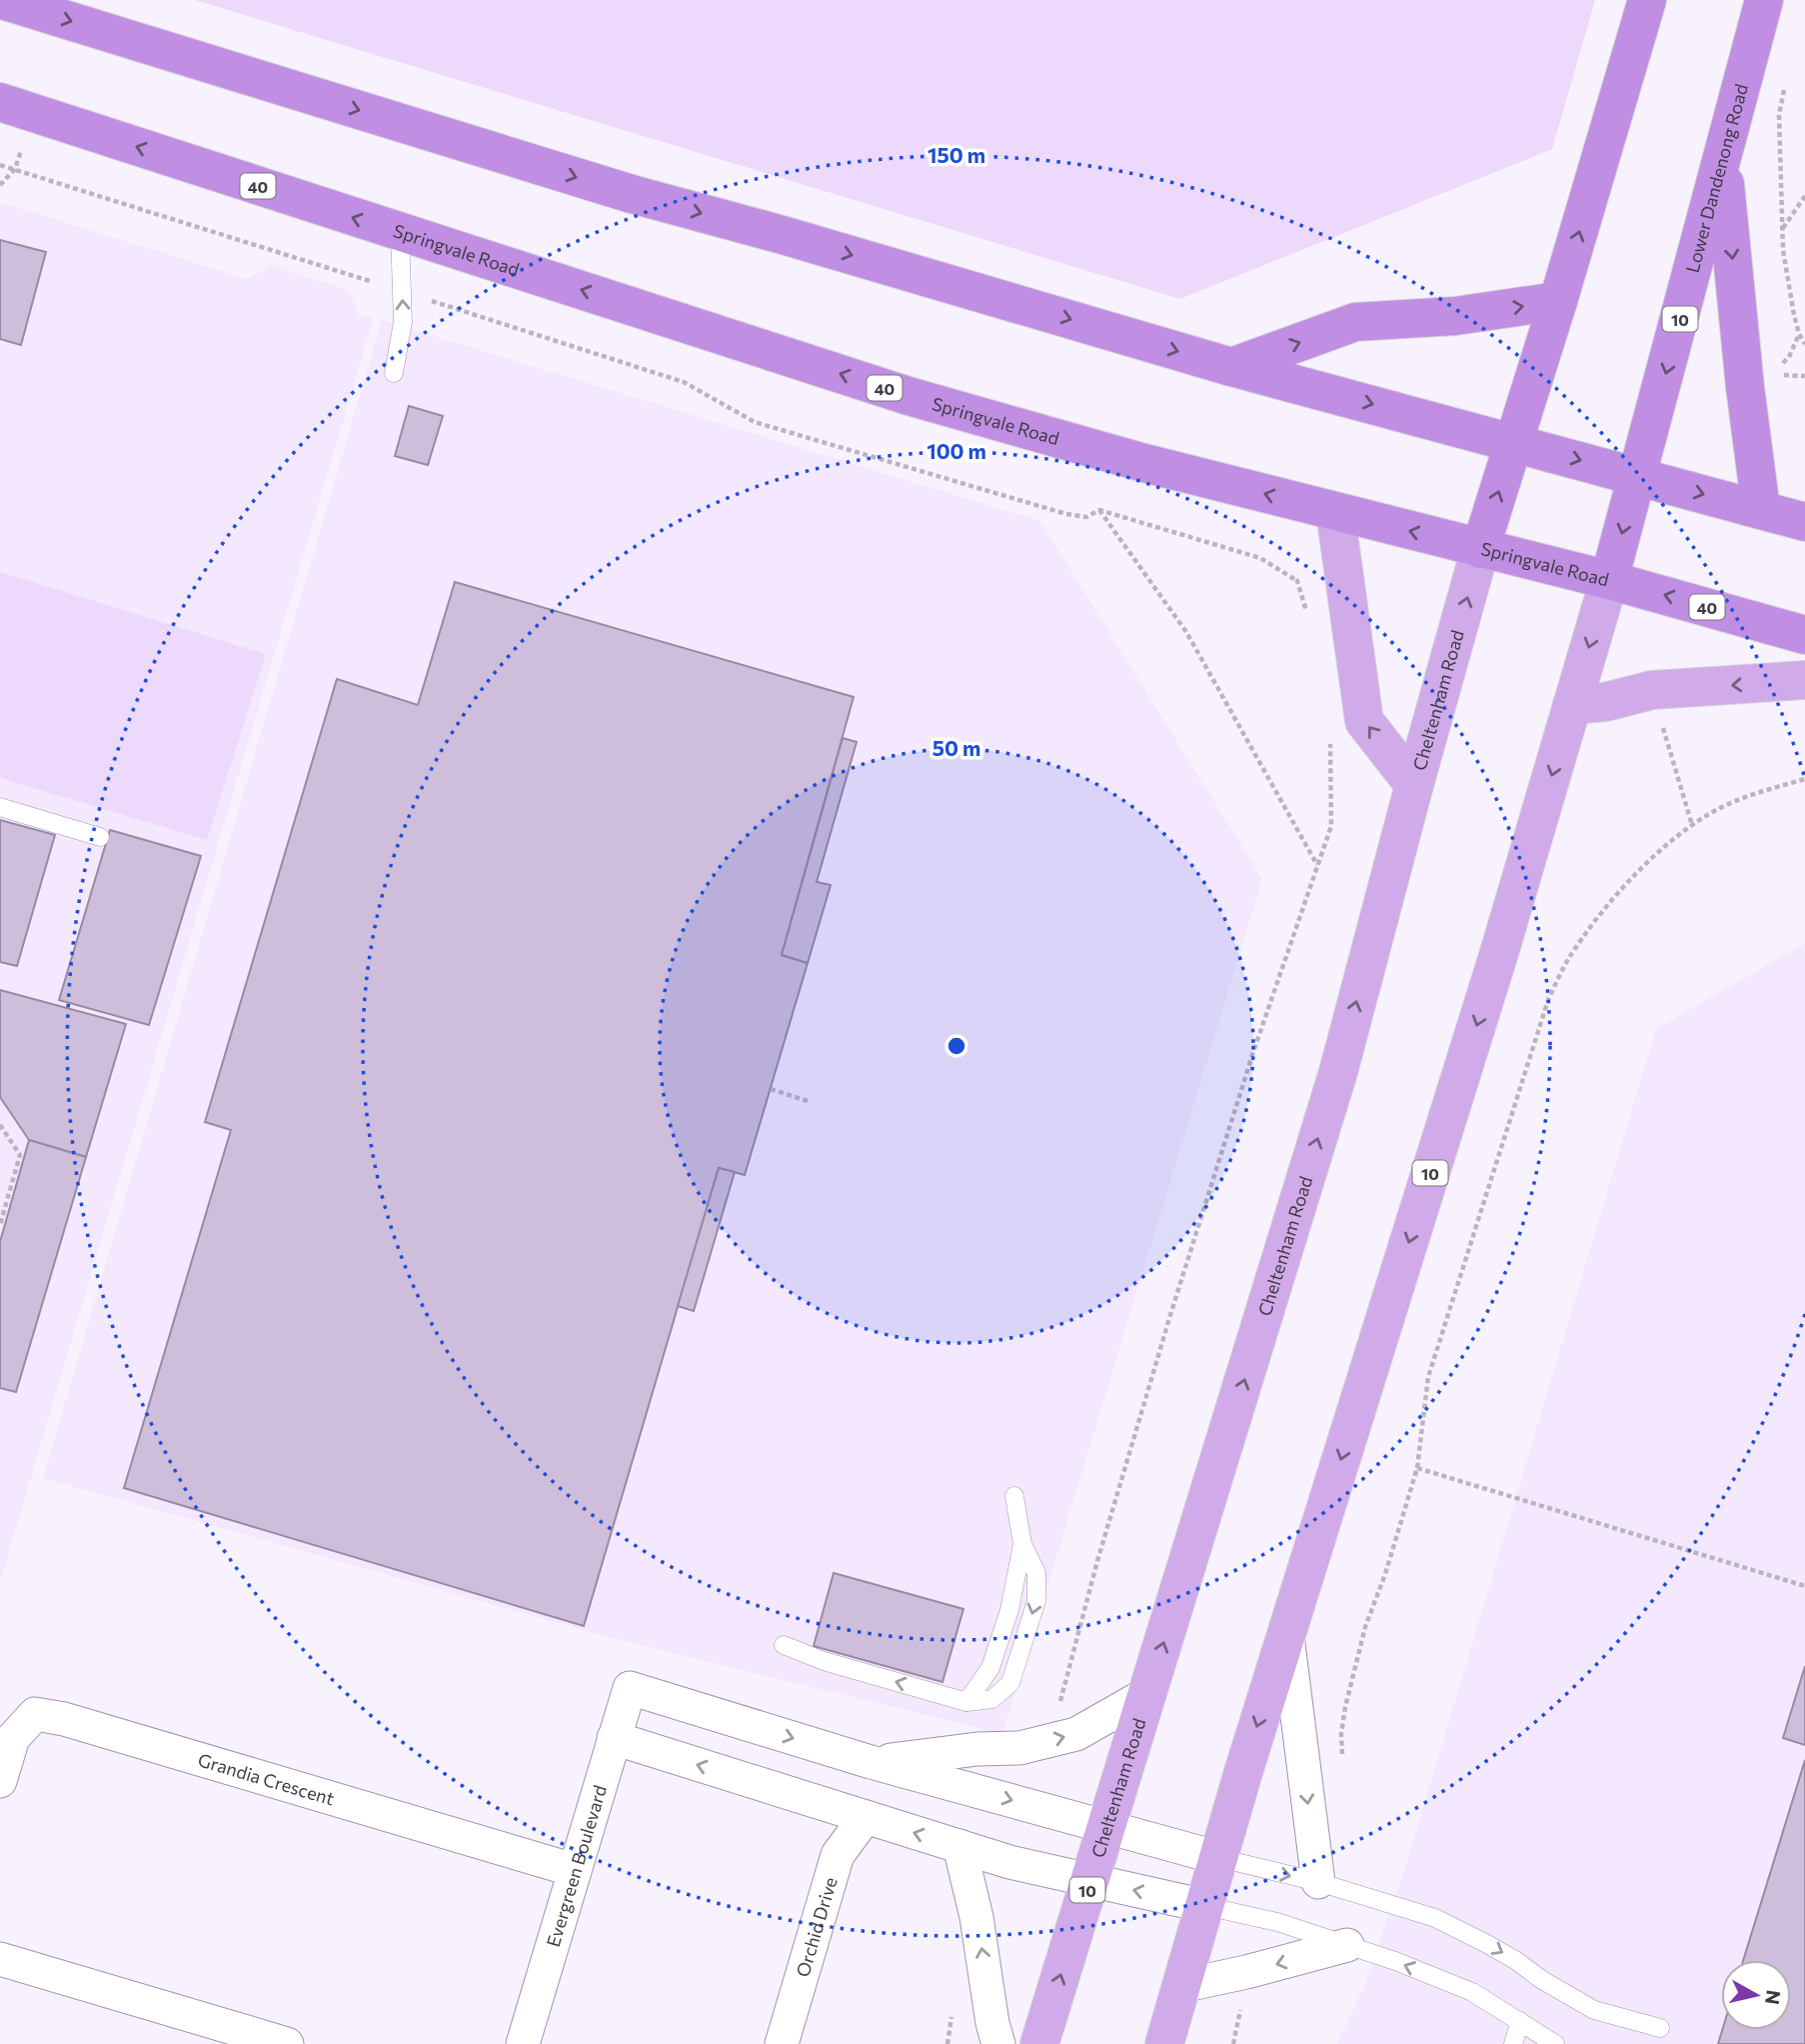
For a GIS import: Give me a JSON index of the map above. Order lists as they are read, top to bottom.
{
  "streets": {
    "highway": [
      "Lower Dandenong Road",
      "40",
      "Springvale Road",
      "10",
      "Cheltenham Road"
    ],
    "street": ["Grandia Crescent", "Evergreen Boulevard", "Orchid Drive"]
  },
  "crossings": [
    ["Lower Dandenong Road", "10"],
    ["Springvale Road", "10"],
    ["Springvale Road", "Cheltenham Road"],
    ["10", "Cheltenham Road"],
    ["Grandia Crescent", "Evergreen Boulevard"]
  ],
  "one_way": ["Cheltenham Road"],
  "north": "right",
  "rings": ["150 m", "100 m", "50 m"]
}
